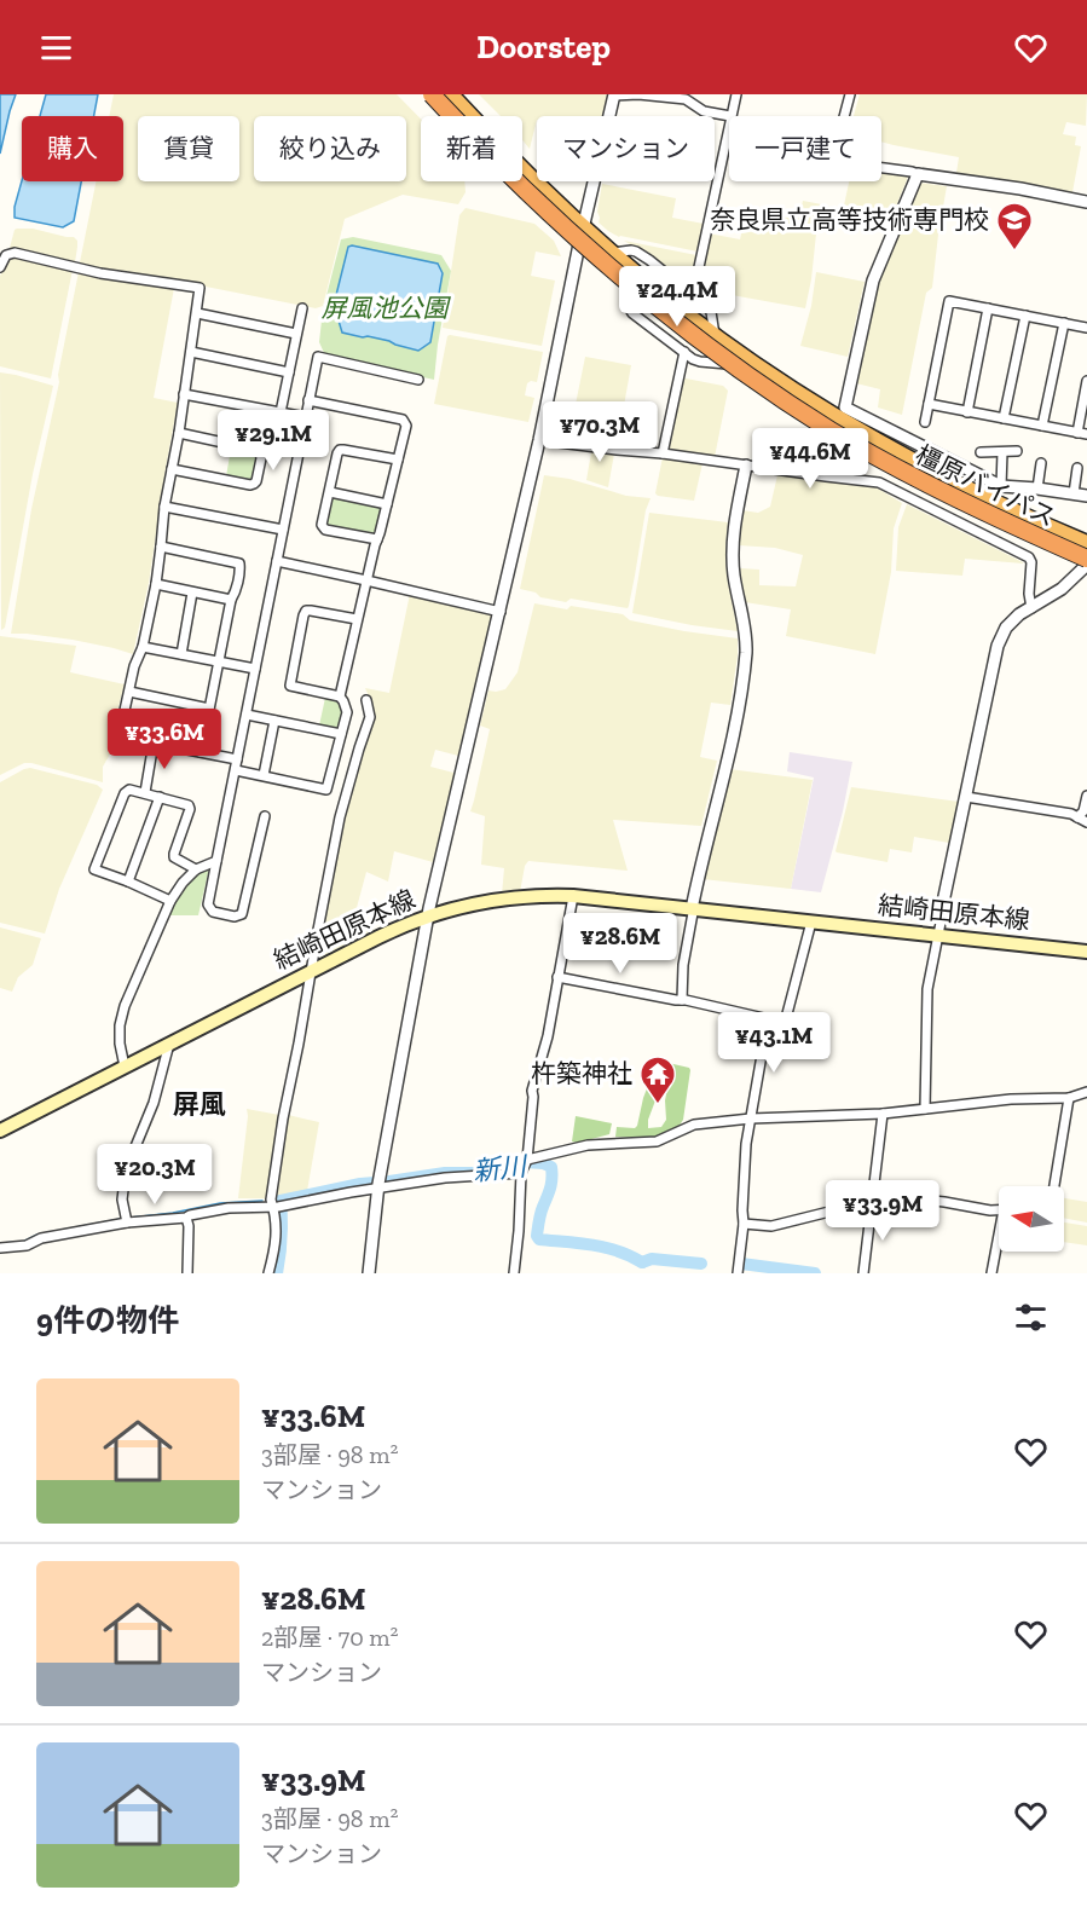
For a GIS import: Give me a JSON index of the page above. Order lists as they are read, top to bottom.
{
  "streets": {
    "highway": ["橿原バイパス"],
    "main road": ["結崎田原本線"]
  },
  "districts": ["屏風"],
  "water": ["新川"],
  "parks": ["屏風池公園"],
  "places": {
    "school or university": ["奈良県立高等技術専門校"],
    "temple": ["杵築神社"]
  },
  "north": "left",
  "page": {
    "header": "Doorstep",
    "chip": [
      "購入",
      "賃貸",
      "絞り込み",
      "新着",
      "マンション",
      "一戸建て"
    ],
    "price": [
      "¥24.4M",
      "¥70.3M",
      "¥29.1M",
      "¥44.6M",
      "¥33.6M",
      "¥28.6M",
      "¥43.1M",
      "¥20.3M",
      "¥33.9M"
    ],
    "heading": "9件の物件",
    "list": [
      {
        "name": "¥33.6M",
        "note": "3部屋 · 98 m² · マンション"
      },
      {
        "name": "¥28.6M",
        "note": "2部屋 · 70 m² · マンション"
      },
      {
        "name": "¥33.9M",
        "note": "3部屋 · 98 m² · マンション"
      }
    ]
  }
}
